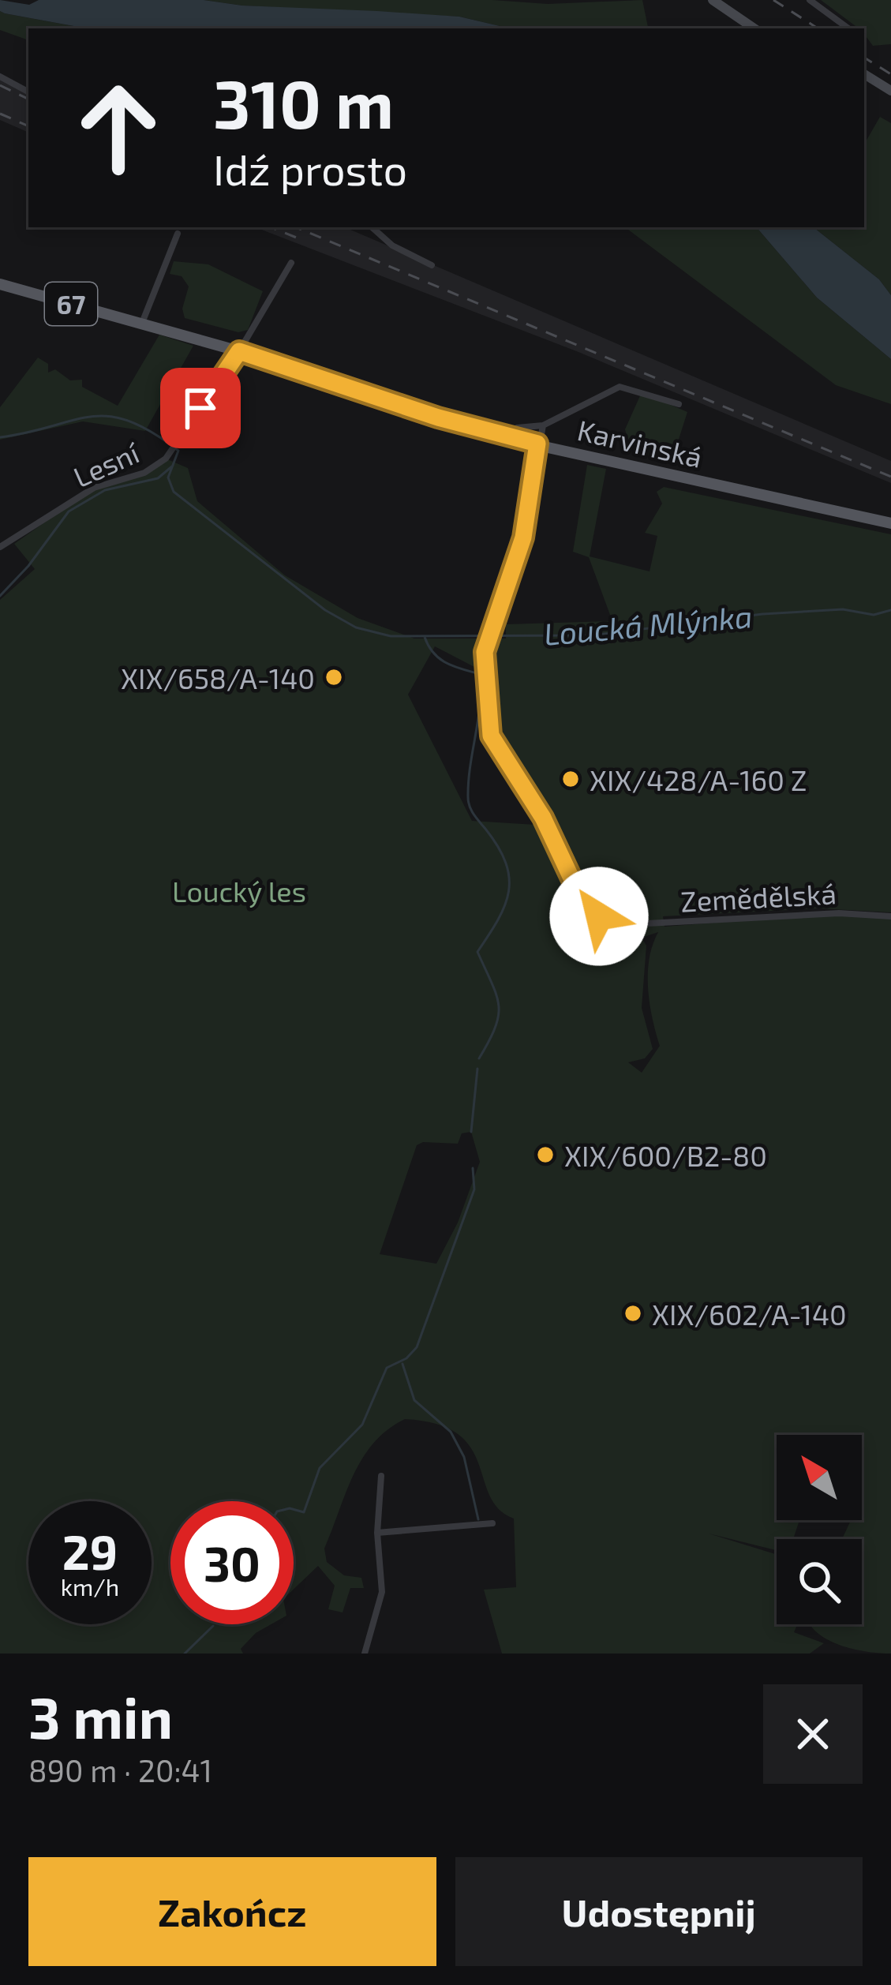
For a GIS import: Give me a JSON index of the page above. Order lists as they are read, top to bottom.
{
  "streets": {
    "main road": ["67", "Karvinská"],
    "street": ["Lesní", "Zemědělská"]
  },
  "crossings": [
    ["Karvinská", "Lesní"],
    ["Karvinská", "Zemědělská"]
  ],
  "water": ["Loucká Mlýnka"],
  "parks": ["Loucký les"],
  "places": [
    "XIX/658/A-140",
    "XIX/428/A-160 Z",
    "XIX/600/B2-80",
    "XIX/602/A-140"
  ],
  "north": "top left",
  "page": {
    "turn": ["310 m", "Idź prosto"],
    "speed": "29 km/h",
    "limit": "30",
    "heading": ["3 min", "890 m · 20:41"],
    "buttons": ["Zakończ", "Udostępnij"]
  }
}
